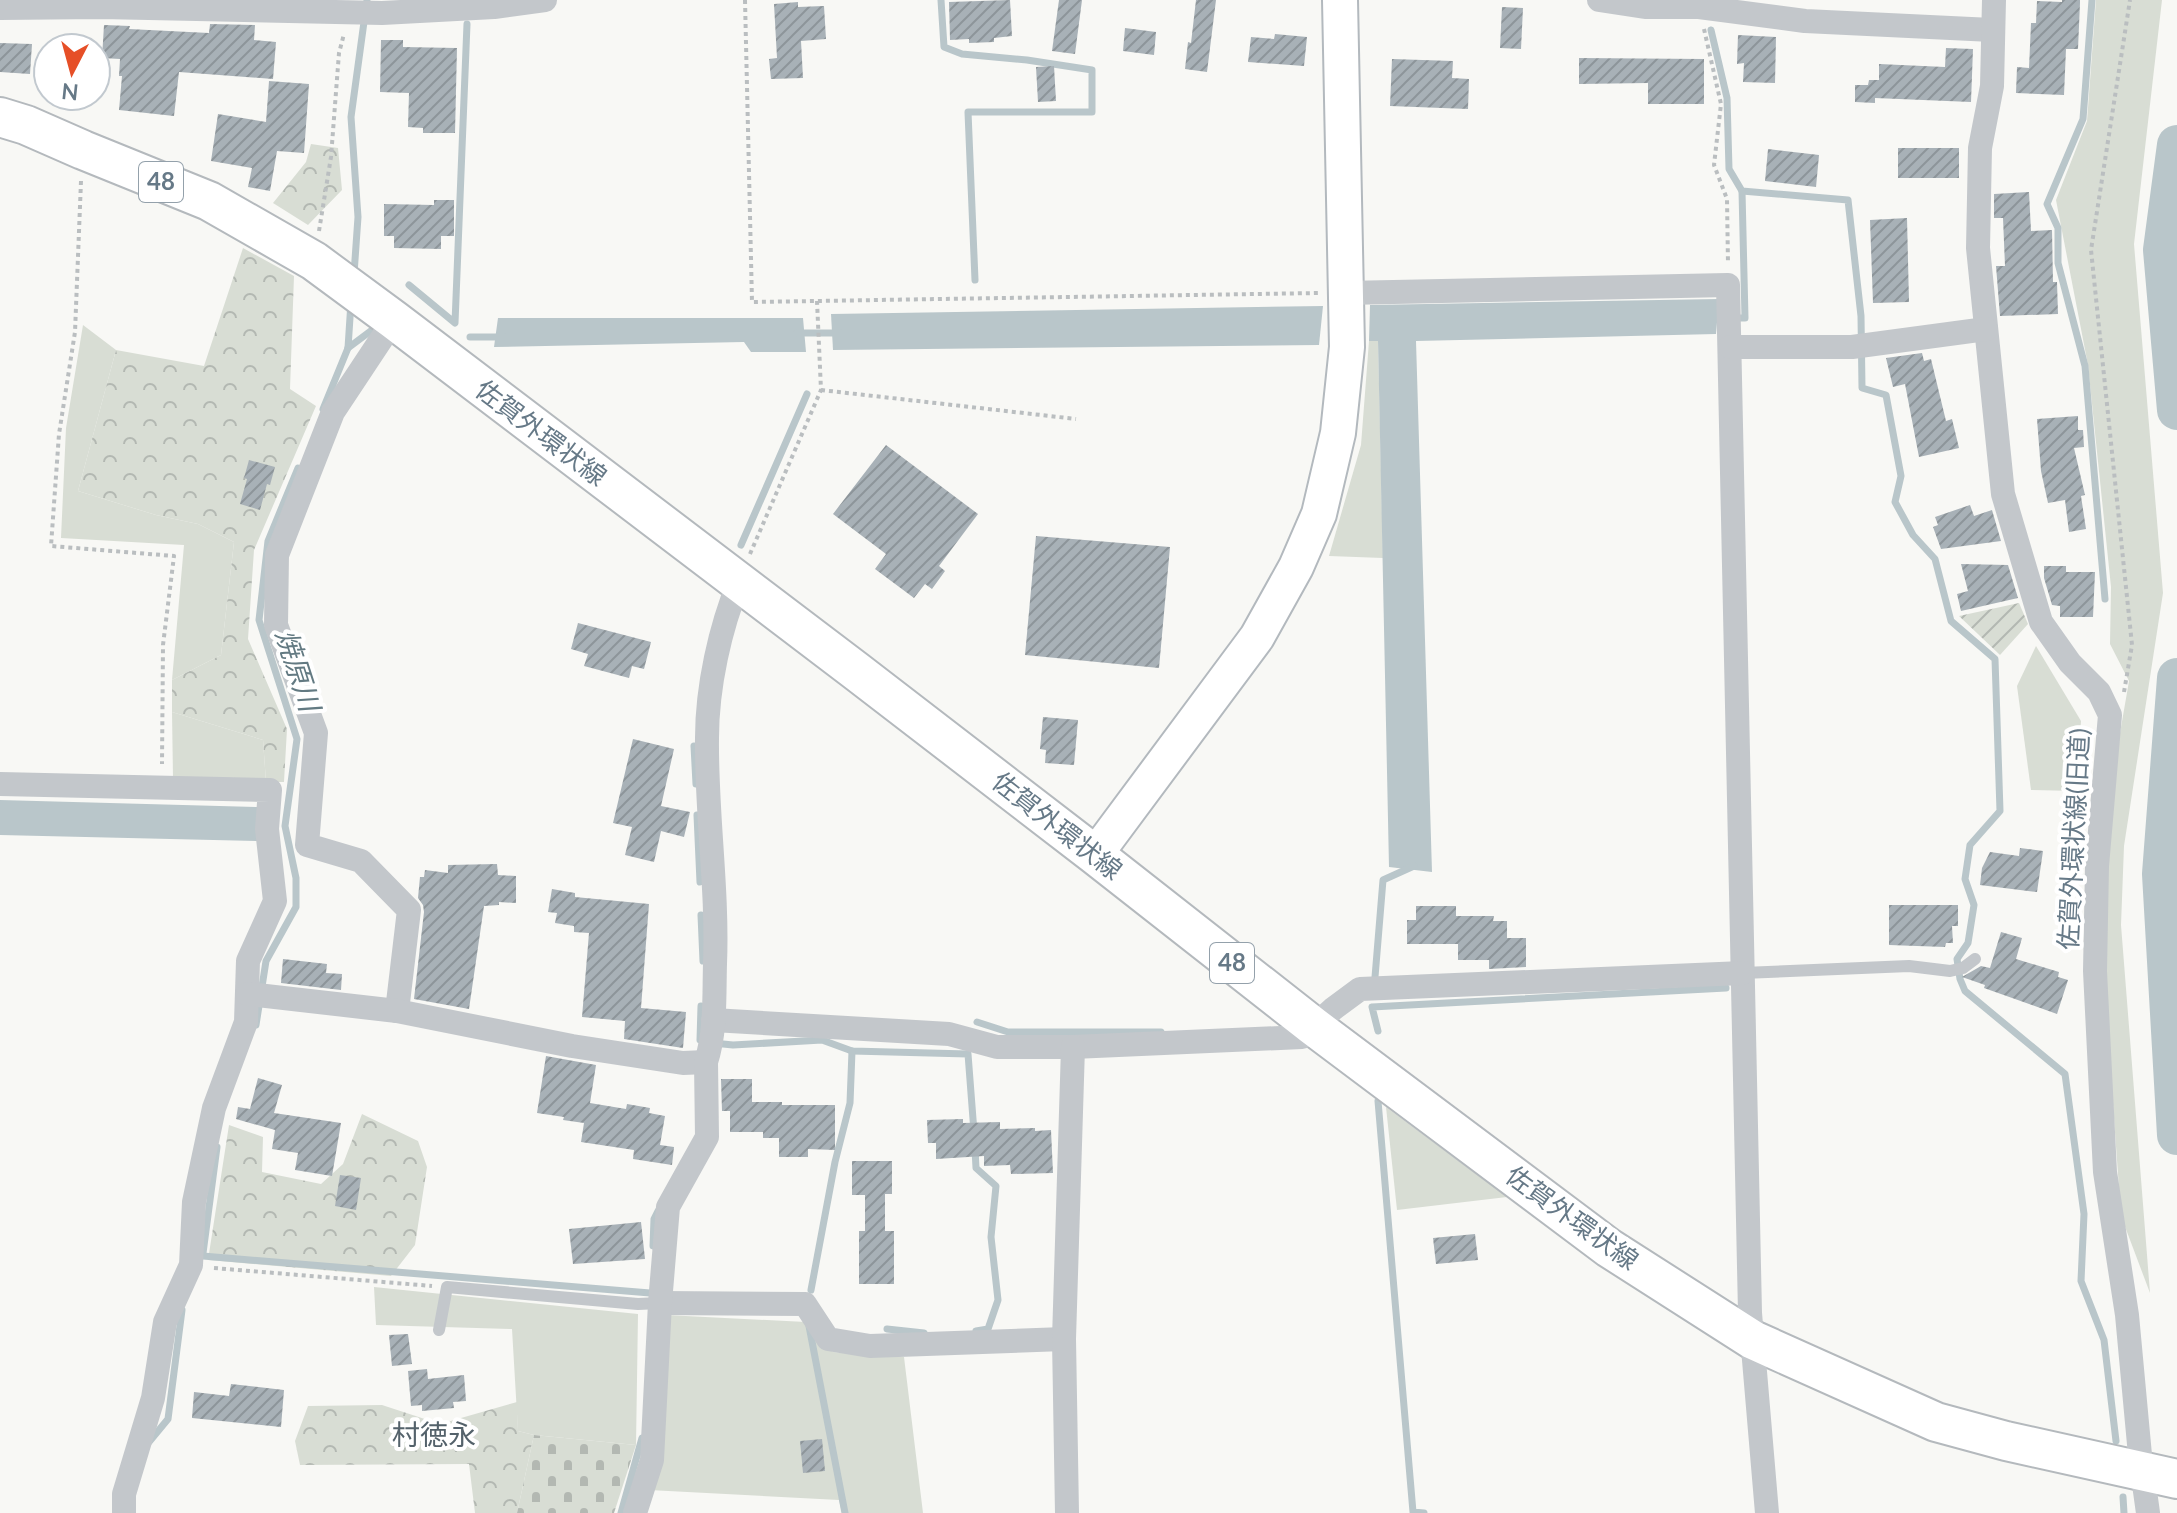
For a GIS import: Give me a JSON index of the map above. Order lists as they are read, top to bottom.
{
  "streets": {
    "main road": ["48", "佐賀外環状線"],
    "street": ["佐賀外環状線(旧道)"]
  },
  "crossings": [
    ["佐賀外環状線", "佐賀外環状線(旧道)"]
  ],
  "districts": ["村徳永"],
  "water": ["焼原川"],
  "north": "bottom"
}
